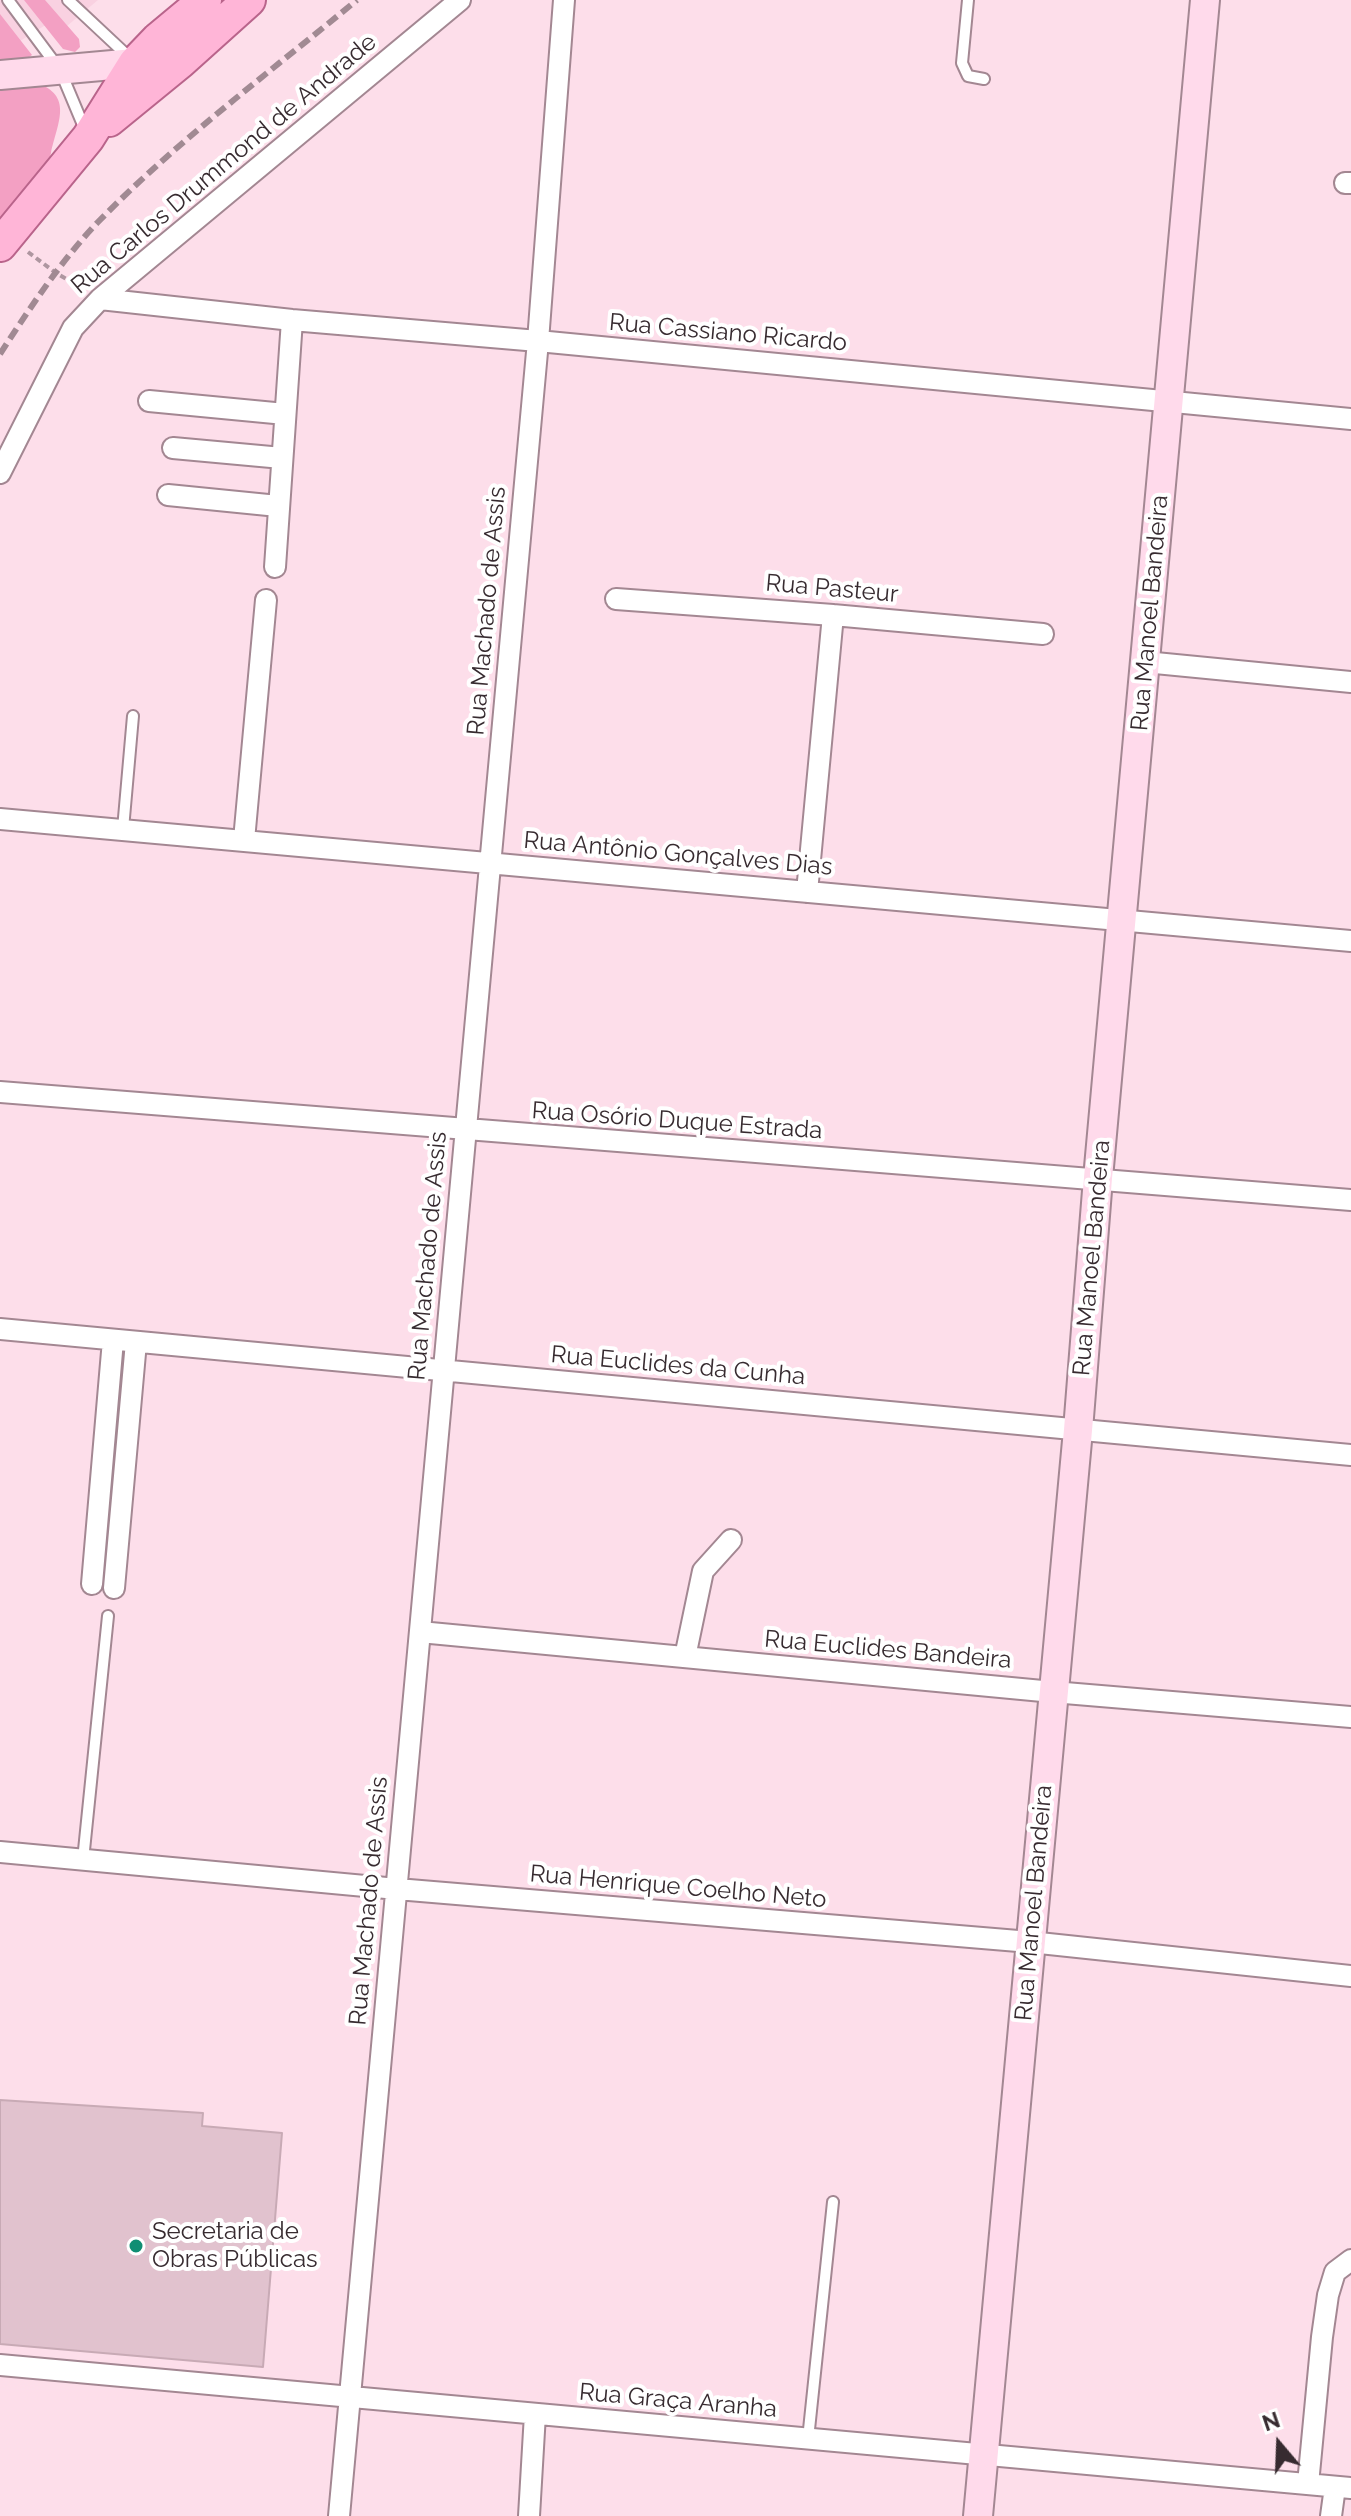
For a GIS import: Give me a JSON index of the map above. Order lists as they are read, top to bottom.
{
  "streets": {
    "street": [
      "Rua Carlos Drummond de Andrade",
      "Rua Cassiano Ricardo",
      "Rua Pasteur",
      "Rua Machado de Assis",
      "Rua Manoel Bandeira",
      "Rua Antônio Gonçalves Dias",
      "Rua Osório Duque Estrada",
      "Rua Euclides da Cunha",
      "Rua Euclides Bandeira",
      "Rua Henrique Coelho Neto",
      "Rua Graça Aranha"
    ]
  },
  "crossings": [
    ["Rua Carlos Drummond de Andrade", "Rua Cassiano Ricardo"],
    ["Rua Cassiano Ricardo", "Rua Machado de Assis"],
    ["Rua Cassiano Ricardo", "Rua Manoel Bandeira"],
    ["Rua Machado de Assis", "Rua Antônio Gonçalves Dias"],
    ["Rua Machado de Assis", "Rua Osório Duque Estrada"],
    ["Rua Machado de Assis", "Rua Euclides da Cunha"],
    ["Rua Machado de Assis", "Rua Euclides Bandeira"],
    ["Rua Machado de Assis", "Rua Henrique Coelho Neto"],
    ["Rua Machado de Assis", "Rua Graça Aranha"],
    ["Rua Manoel Bandeira", "Rua Antônio Gonçalves Dias"],
    ["Rua Manoel Bandeira", "Rua Osório Duque Estrada"],
    ["Rua Manoel Bandeira", "Rua Euclides da Cunha"],
    ["Rua Manoel Bandeira", "Rua Euclides Bandeira"],
    ["Rua Manoel Bandeira", "Rua Henrique Coelho Neto"],
    ["Rua Manoel Bandeira", "Rua Graça Aranha"]
  ],
  "places": ["Secretaria de Obras Públicas"],
  "north": "top"
}
